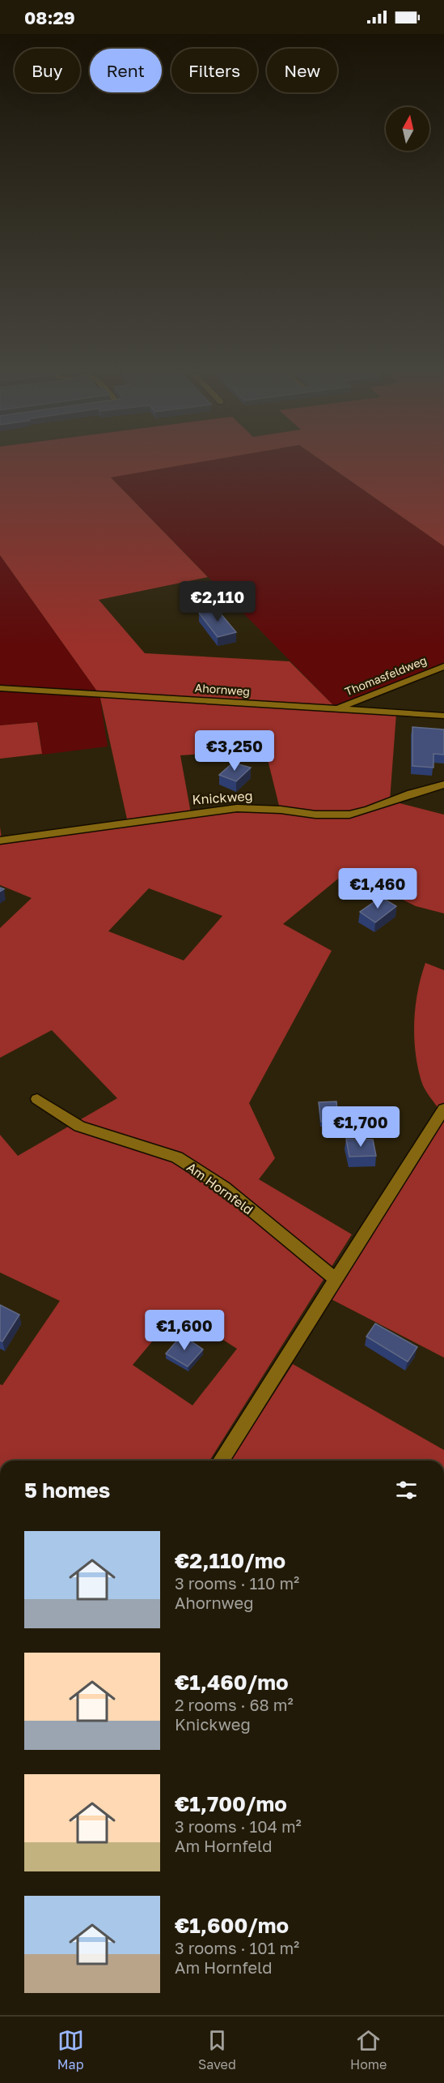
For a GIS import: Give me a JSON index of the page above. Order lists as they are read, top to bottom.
{
  "streets": {
    "street": [
      "Thomasfeldweg",
      "Ahornweg",
      "Knickweg",
      "Am Hornfeld"
    ]
  },
  "crossings": [
    ["Thomasfeldweg", "Ahornweg"]
  ],
  "north": "top",
  "page": {
    "status": "08:29",
    "chip": [
      "Buy",
      "Rent",
      "Filters",
      "New"
    ],
    "price": [
      "€2,110",
      "€3,250",
      "€1,460",
      "€1,700",
      "€1,600"
    ],
    "heading": "5 homes",
    "list": [
      {
        "name": "€2,110/mo",
        "note": "3 rooms · 110 m² · Ahornweg"
      },
      {
        "name": "€1,460/mo",
        "note": "2 rooms · 68 m² · Knickweg"
      },
      {
        "name": "€1,700/mo",
        "note": "3 rooms · 104 m² · Am Hornfeld"
      },
      {
        "name": "€1,600/mo",
        "note": "3 rooms · 101 m² · Am Hornfeld"
      }
    ],
    "tabs": ["Map", "Saved", "Home"]
  }
}
